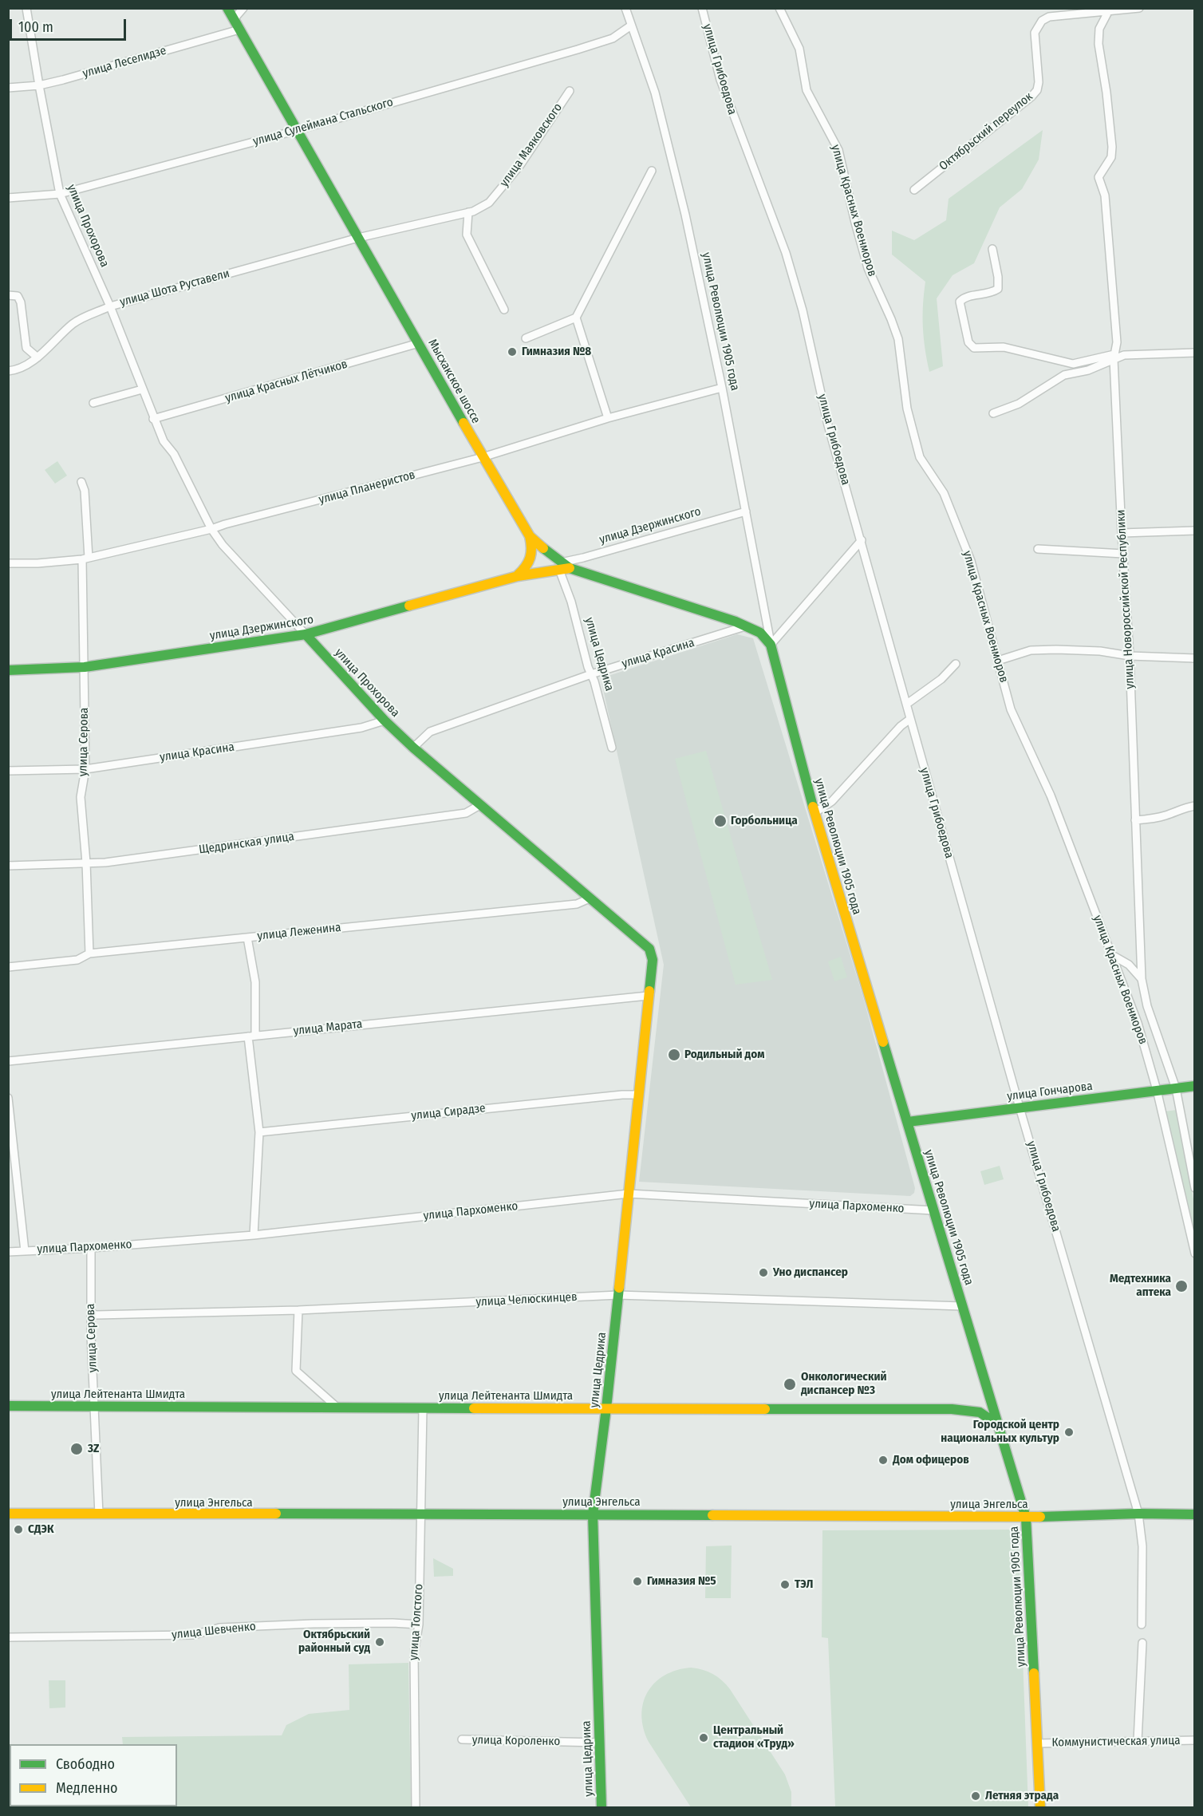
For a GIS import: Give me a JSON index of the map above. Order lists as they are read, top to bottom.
{
  "streets": {
    "street": [
      "улица Леселидзе",
      "улица Грибоедова",
      "улица Сулеймана Стальского",
      "Октябрьский переулок",
      "улица Маяковского",
      "улица Красных Военморов",
      "улица Прохорова",
      "улица Шота Руставели",
      "улица Революции 1905 года",
      "улица Красных Лётчиков",
      "Мысхакское шоссе",
      "улица Планеристов",
      "улица Дзержинского",
      "улица Новороссийской Республики",
      "улица Красина",
      "улица Цедрика",
      "улица Серова",
      "Щедринская улица",
      "улица Леженина",
      "улица Марата",
      "улица Гончарова",
      "улица Сирадзе",
      "улица Пархоменко",
      "улица Челюскинцев",
      "улица Лейтенанта Шмидта",
      "улица Энгельса",
      "улица Толстого",
      "улица Шевченко",
      "улица Короленко",
      "Коммунистическая улица"
    ]
  },
  "crossings": [
    ["улица Леселидзе", "улица Прохорова"],
    ["улица Леселидзе", "Мысхакское шоссе"],
    ["улица Грибоедова", "улица Гончарова"],
    ["улица Грибоедова", "улица Энгельса"],
    ["улица Сулеймана Стальского", "улица Прохорова"],
    ["улица Сулеймана Стальского", "улица Революции 1905 года"],
    ["улица Сулеймана Стальского", "Мысхакское шоссе"],
    ["Октябрьский переулок", "улица Новороссийской Республики"],
    ["улица Маяковского", "улица Шота Руставели"],
    ["улица Маяковского", "Мысхакское шоссе"],
    ["улица Красных Военморов", "улица Гончарова"],
    ["улица Прохорова", "улица Шота Руставели"],
    ["улица Прохорова", "улица Красных Лётчиков"],
    ["улица Прохорова", "улица Планеристов"],
    ["улица Прохорова", "улица Дзержинского"],
    ["улица Прохорова", "улица Красина"],
    ["улица Прохорова", "улица Цедрика"],
    ["улица Прохорова", "Щедринская улица"],
    ["улица Прохорова", "улица Леженина"],
    ["улица Шота Руставели", "Мысхакское шоссе"],
    ["улица Революции 1905 года", "улица Планеристов"],
    ["улица Революции 1905 года", "улица Дзержинского"],
    ["улица Революции 1905 года", "улица Гончарова"],
    ["улица Революции 1905 года", "улица Пархоменко"],
    ["улица Революции 1905 года", "улица Челюскинцев"],
    ["улица Революции 1905 года", "улица Лейтенанта Шмидта"],
    ["улица Революции 1905 года", "улица Энгельса"],
    ["улица Революции 1905 года", "Коммунистическая улица"],
    ["улица Красных Лётчиков", "Мысхакское шоссе"],
    ["Мысхакское шоссе", "улица Планеристов"],
    ["Мысхакское шоссе", "улица Дзержинского"],
    ["Мысхакское шоссе", "улица Цедрика"],
    ["улица Планеристов", "улица Серова"],
    ["улица Дзержинского", "улица Красина"],
    ["улица Дзержинского", "улица Цедрика"],
    ["улица Дзержинского", "улица Серова"],
    ["улица Новороссийской Республики", "улица Гончарова"],
    ["улица Красина", "улица Цедрика"],
    ["улица Красина", "улица Серова"],
    ["улица Цедрика", "улица Марата"],
    ["улица Цедрика", "улица Сирадзе"],
    ["улица Цедрика", "улица Пархоменко"],
    ["улица Цедрика", "улица Челюскинцев"],
    ["улица Цедрика", "улица Лейтенанта Шмидта"],
    ["улица Цедрика", "улица Энгельса"],
    ["улица Цедрика", "улица Короленко"],
    ["улица Серова", "Щедринская улица"],
    ["улица Серова", "улица Леженина"],
    ["улица Серова", "улица Пархоменко"],
    ["улица Серова", "улица Челюскинцев"],
    ["улица Серова", "улица Лейтенанта Шмидта"],
    ["улица Серова", "улица Энгельса"],
    ["улица Лейтенанта Шмидта", "улица Толстого"],
    ["улица Энгельса", "улица Толстого"],
    ["улица Толстого", "улица Шевченко"]
  ],
  "places": [
    "Гимназия №8",
    "Горбольница",
    "Родильный дом",
    "Уно диспансер",
    "Медтехника аптека",
    "Онкологический диспансер №3",
    "Городской центр национальных культур",
    "3Z",
    "Дом офицеров",
    "СДЭК",
    "Гимназия №5",
    "ТЭЛ",
    "Октябрьский районный суд",
    "Центральный стадион «Труд»",
    "Летняя этрада"
  ],
  "legend": ["Свободно", "Медленно"],
  "scale_bar": "100 m"
}
